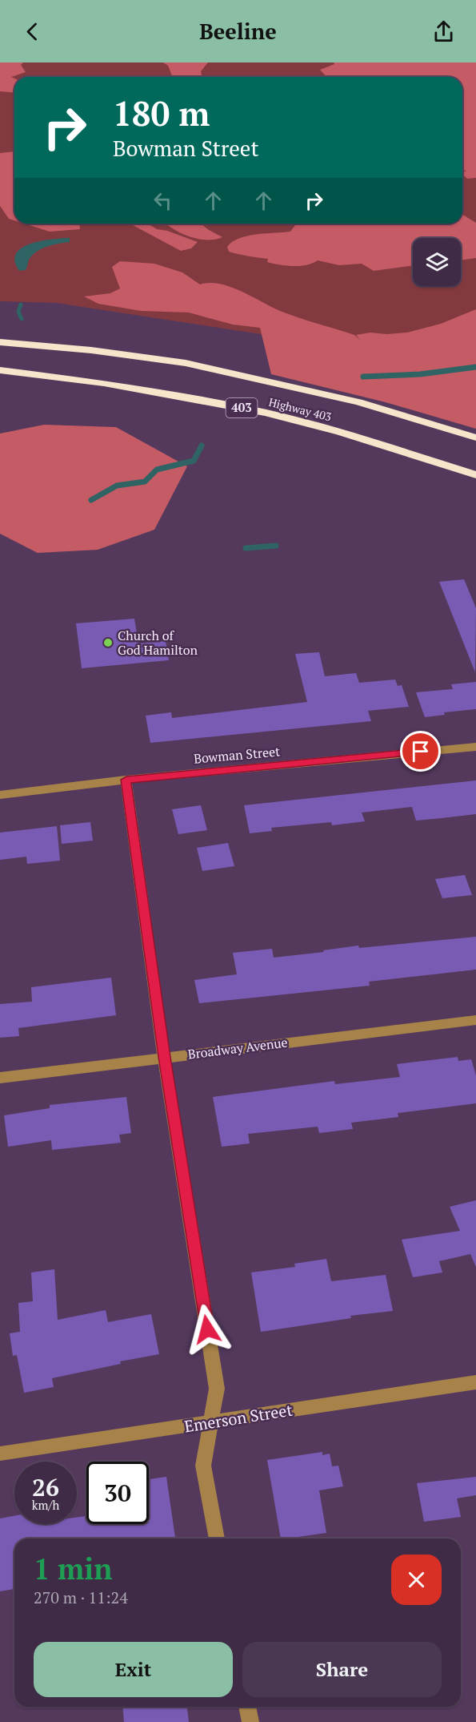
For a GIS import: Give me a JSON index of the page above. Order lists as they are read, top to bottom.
{
  "streets": {
    "highway": ["403", "Highway 403"],
    "street": ["Bowman Street", "Broadway Avenue", "Emerson Street"]
  },
  "places": ["Church of God Hamilton"],
  "page": {
    "header": "Beeline",
    "turn": ["180 m", "Bowman Street"],
    "speed": "26 km/h",
    "limit": "30",
    "heading": ["1 min", "270 m · 11:24"],
    "buttons": ["Exit", "Share"]
  }
}
